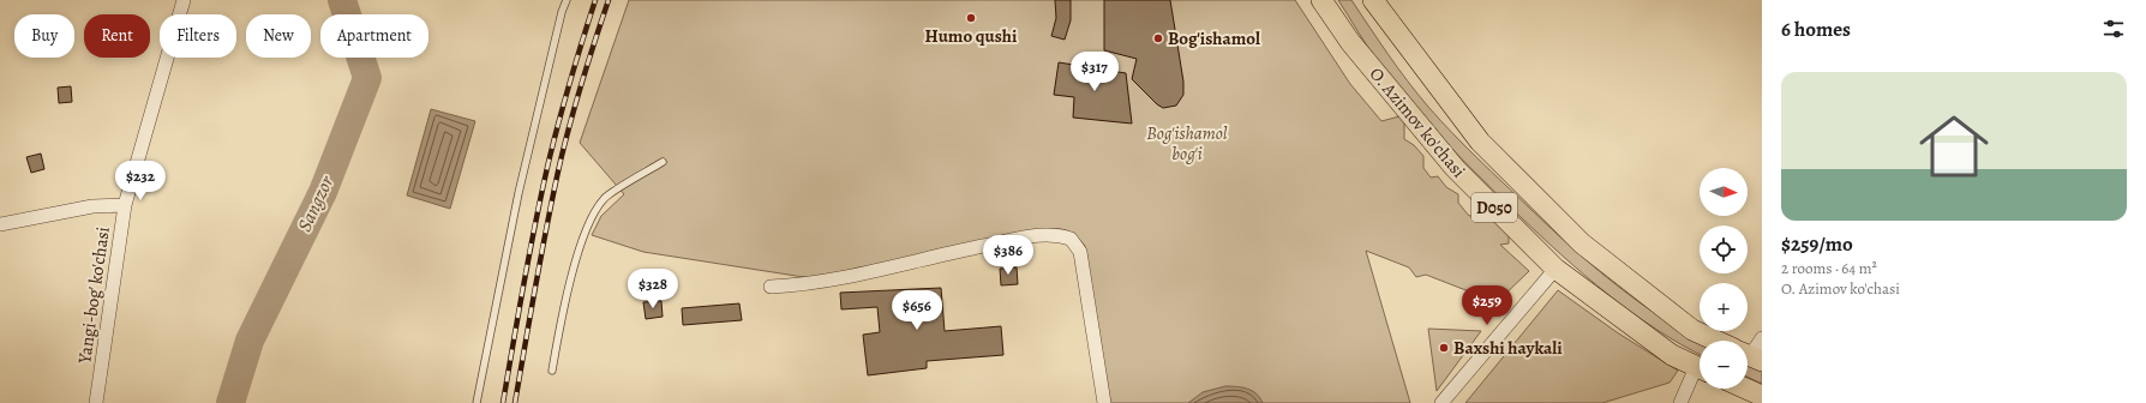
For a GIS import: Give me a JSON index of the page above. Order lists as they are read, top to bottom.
{
  "streets": {
    "main road": ["O. Azimov ko'chasi", "D050"],
    "street": ["Yangi-bog' ko'chasi"]
  },
  "water": ["Sangzor"],
  "parks": ["Bog'ishamol bog'i"],
  "places": ["Humo qushi", "Bog'ishamol", "Baxshi haykali"],
  "north": "right",
  "page": {
    "heading": "6 homes",
    "chip": [
      "Buy",
      "Rent",
      "Filters",
      "New",
      "Apartment"
    ],
    "price": [
      "$317",
      "$232",
      "$386",
      "$328",
      "$259",
      "$656"
    ],
    "list": [
      {
        "name": "$259/mo",
        "note": "2 rooms · 64 m² · O. Azimov ko'chasi"
      }
    ],
    "map_buttons": ["+", "−"]
  }
}
